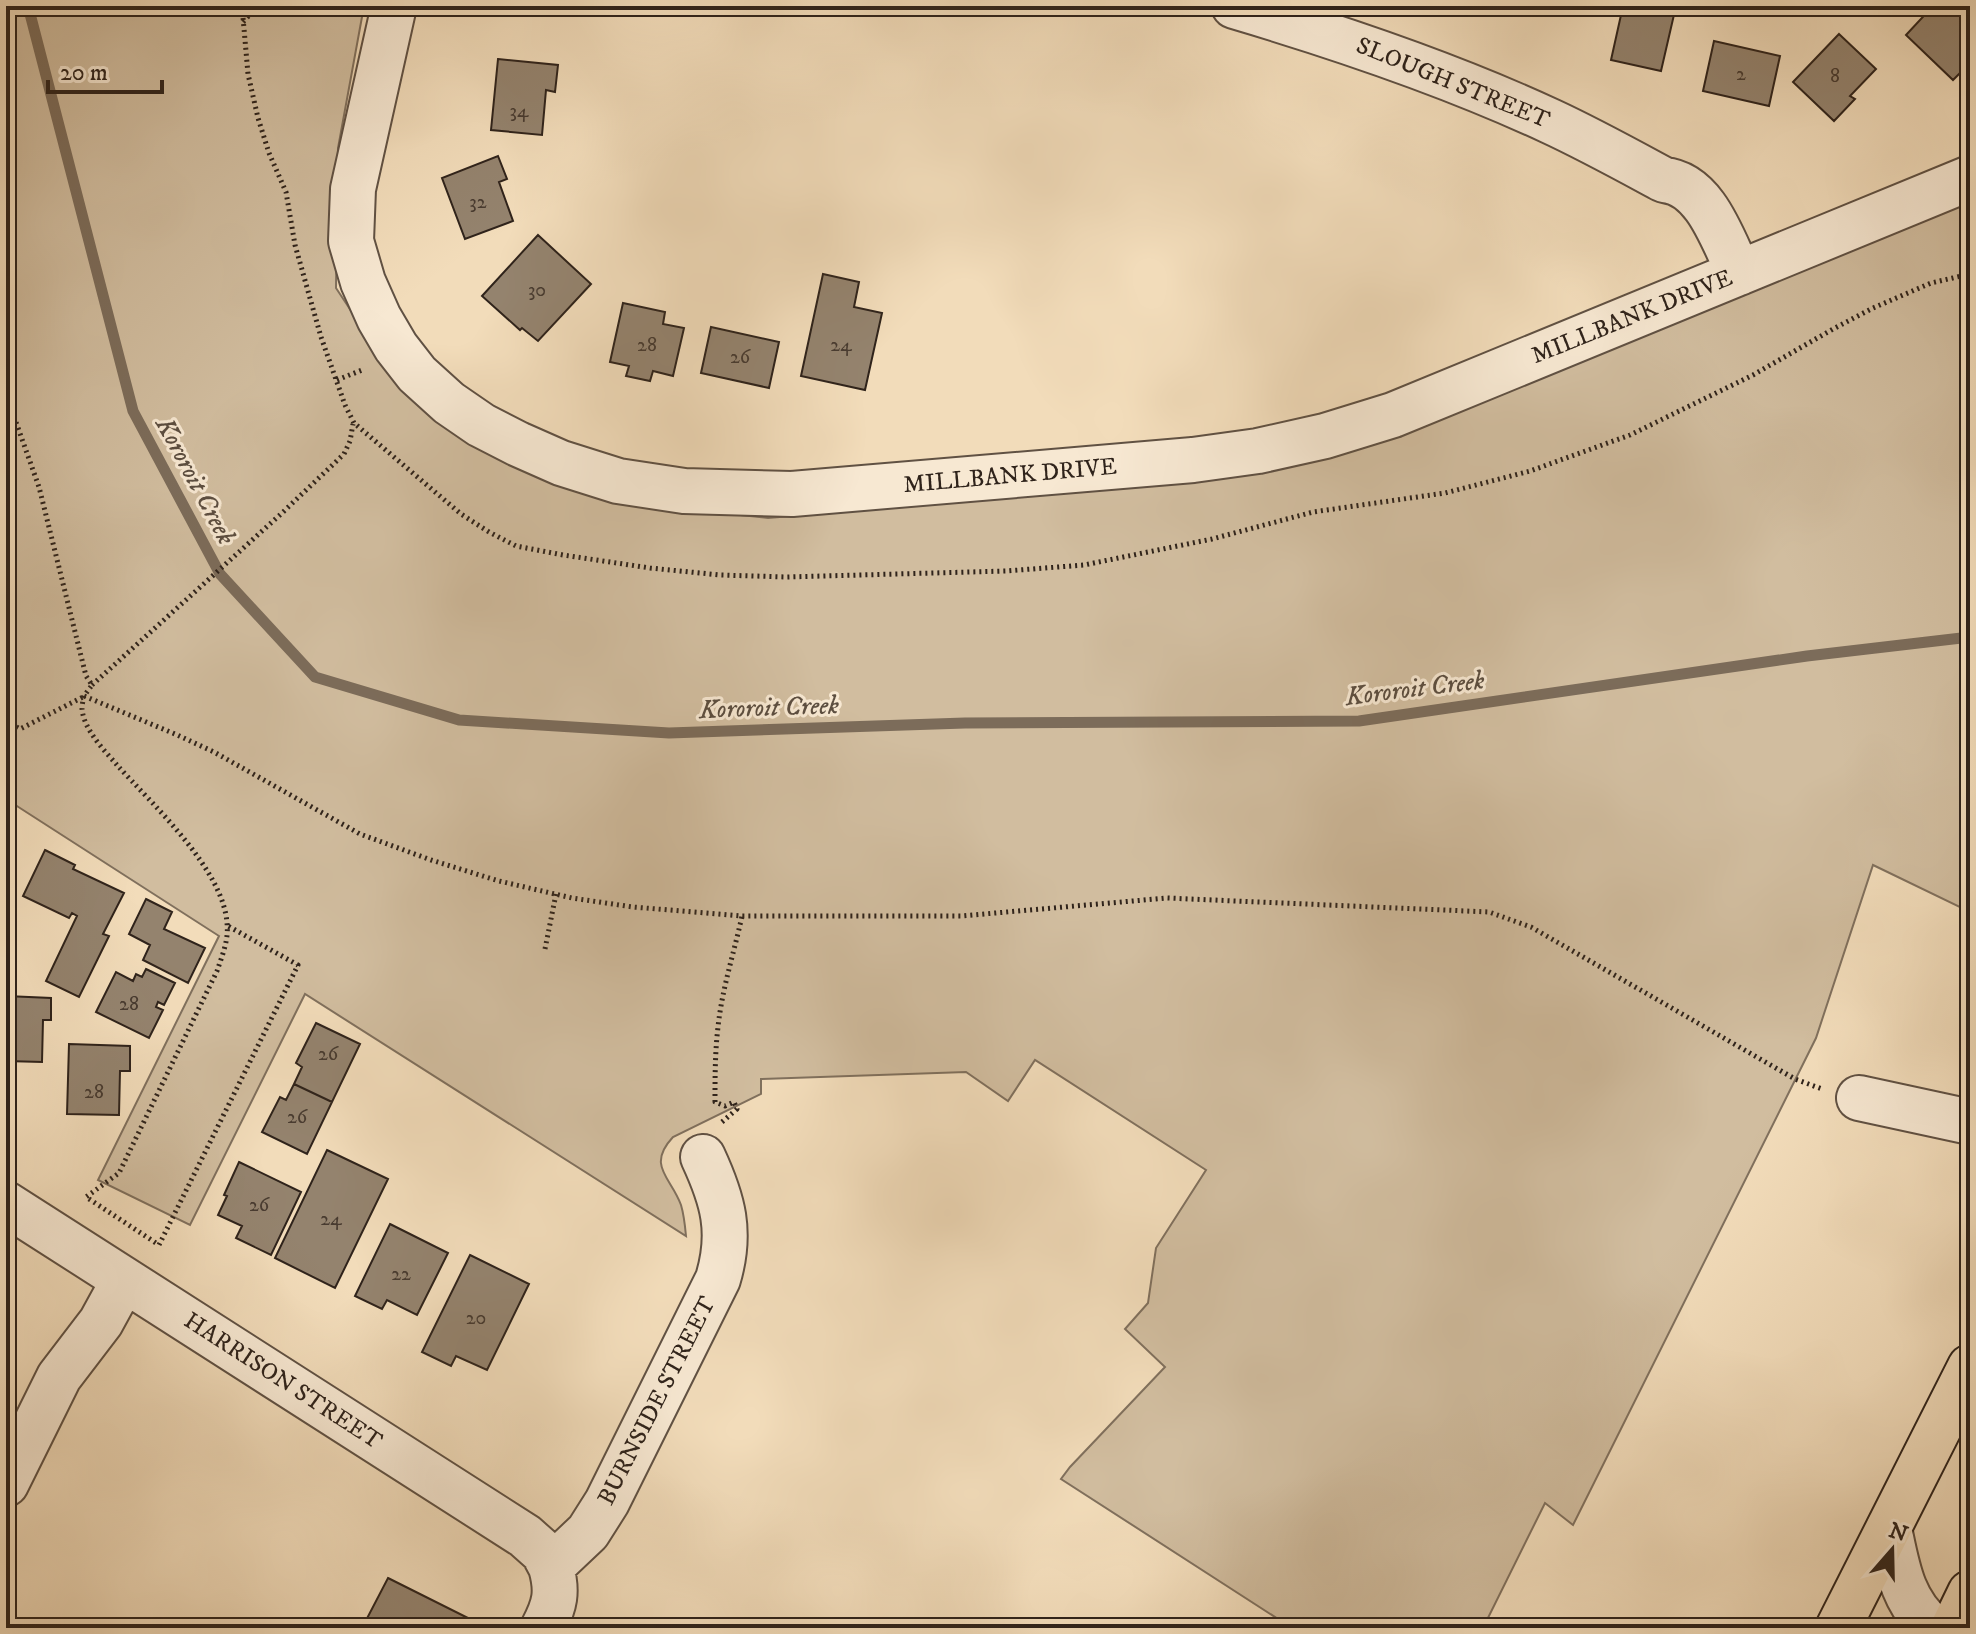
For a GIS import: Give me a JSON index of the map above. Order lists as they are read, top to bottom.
{
  "streets": {
    "street": [
      "SLOUGH STREET",
      "MILLBANK DRIVE",
      "HARRISON STREET",
      "BURNSIDE STREET"
    ]
  },
  "crossings": [
    ["SLOUGH STREET", "MILLBANK DRIVE"],
    ["HARRISON STREET", "BURNSIDE STREET"]
  ],
  "water": ["Kororoit Creek"],
  "house_numbers": [
    "2",
    "8",
    "34",
    "32",
    "30",
    "28",
    "24",
    "26",
    "28",
    "26",
    "28",
    "26",
    "26",
    "24",
    "22",
    "20"
  ],
  "scale_bar": "20 m",
  "north": "top"
}
